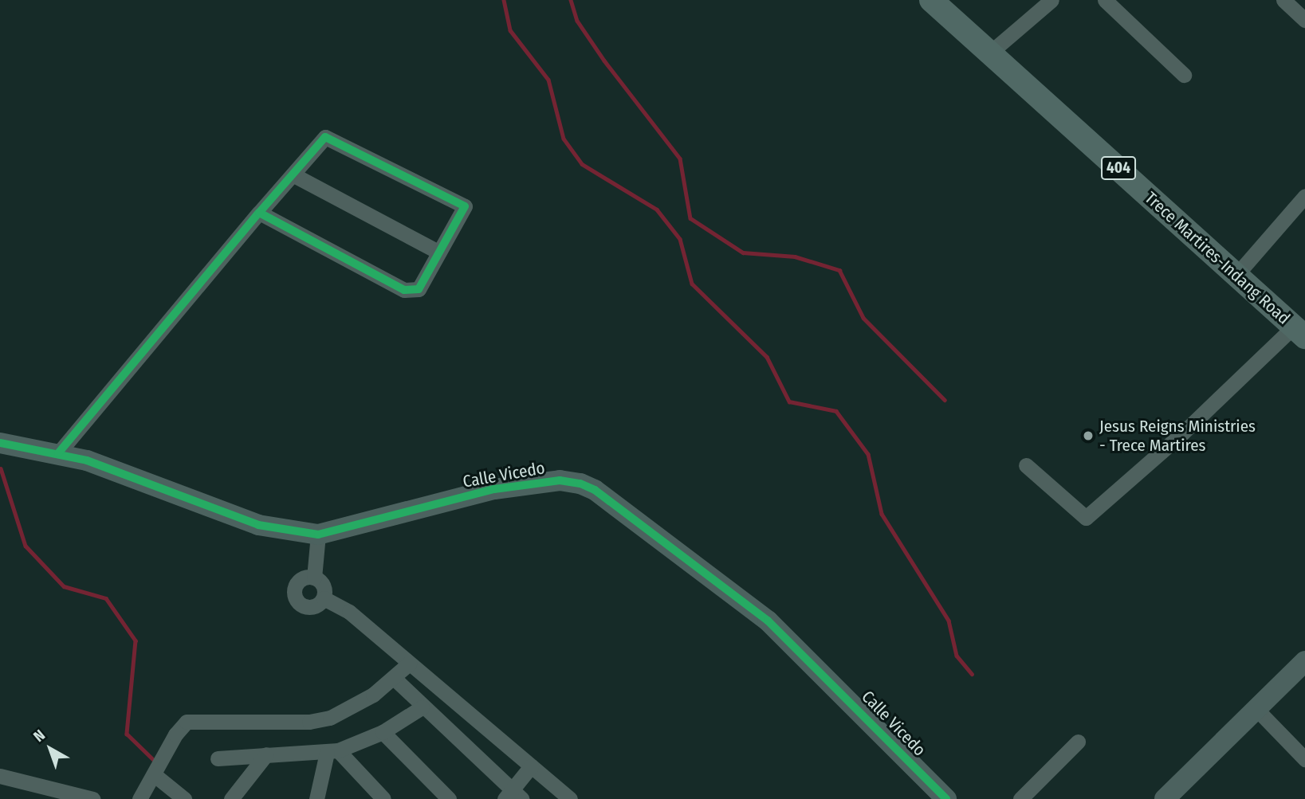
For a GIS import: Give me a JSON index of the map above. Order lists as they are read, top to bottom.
{
  "streets": {
    "main road": ["404", "Trece Martires-Indang Road"],
    "street": ["Calle Vicedo"]
  },
  "places": ["Jesus Reigns Ministries - Trece Martires"],
  "north": "top left"
}
